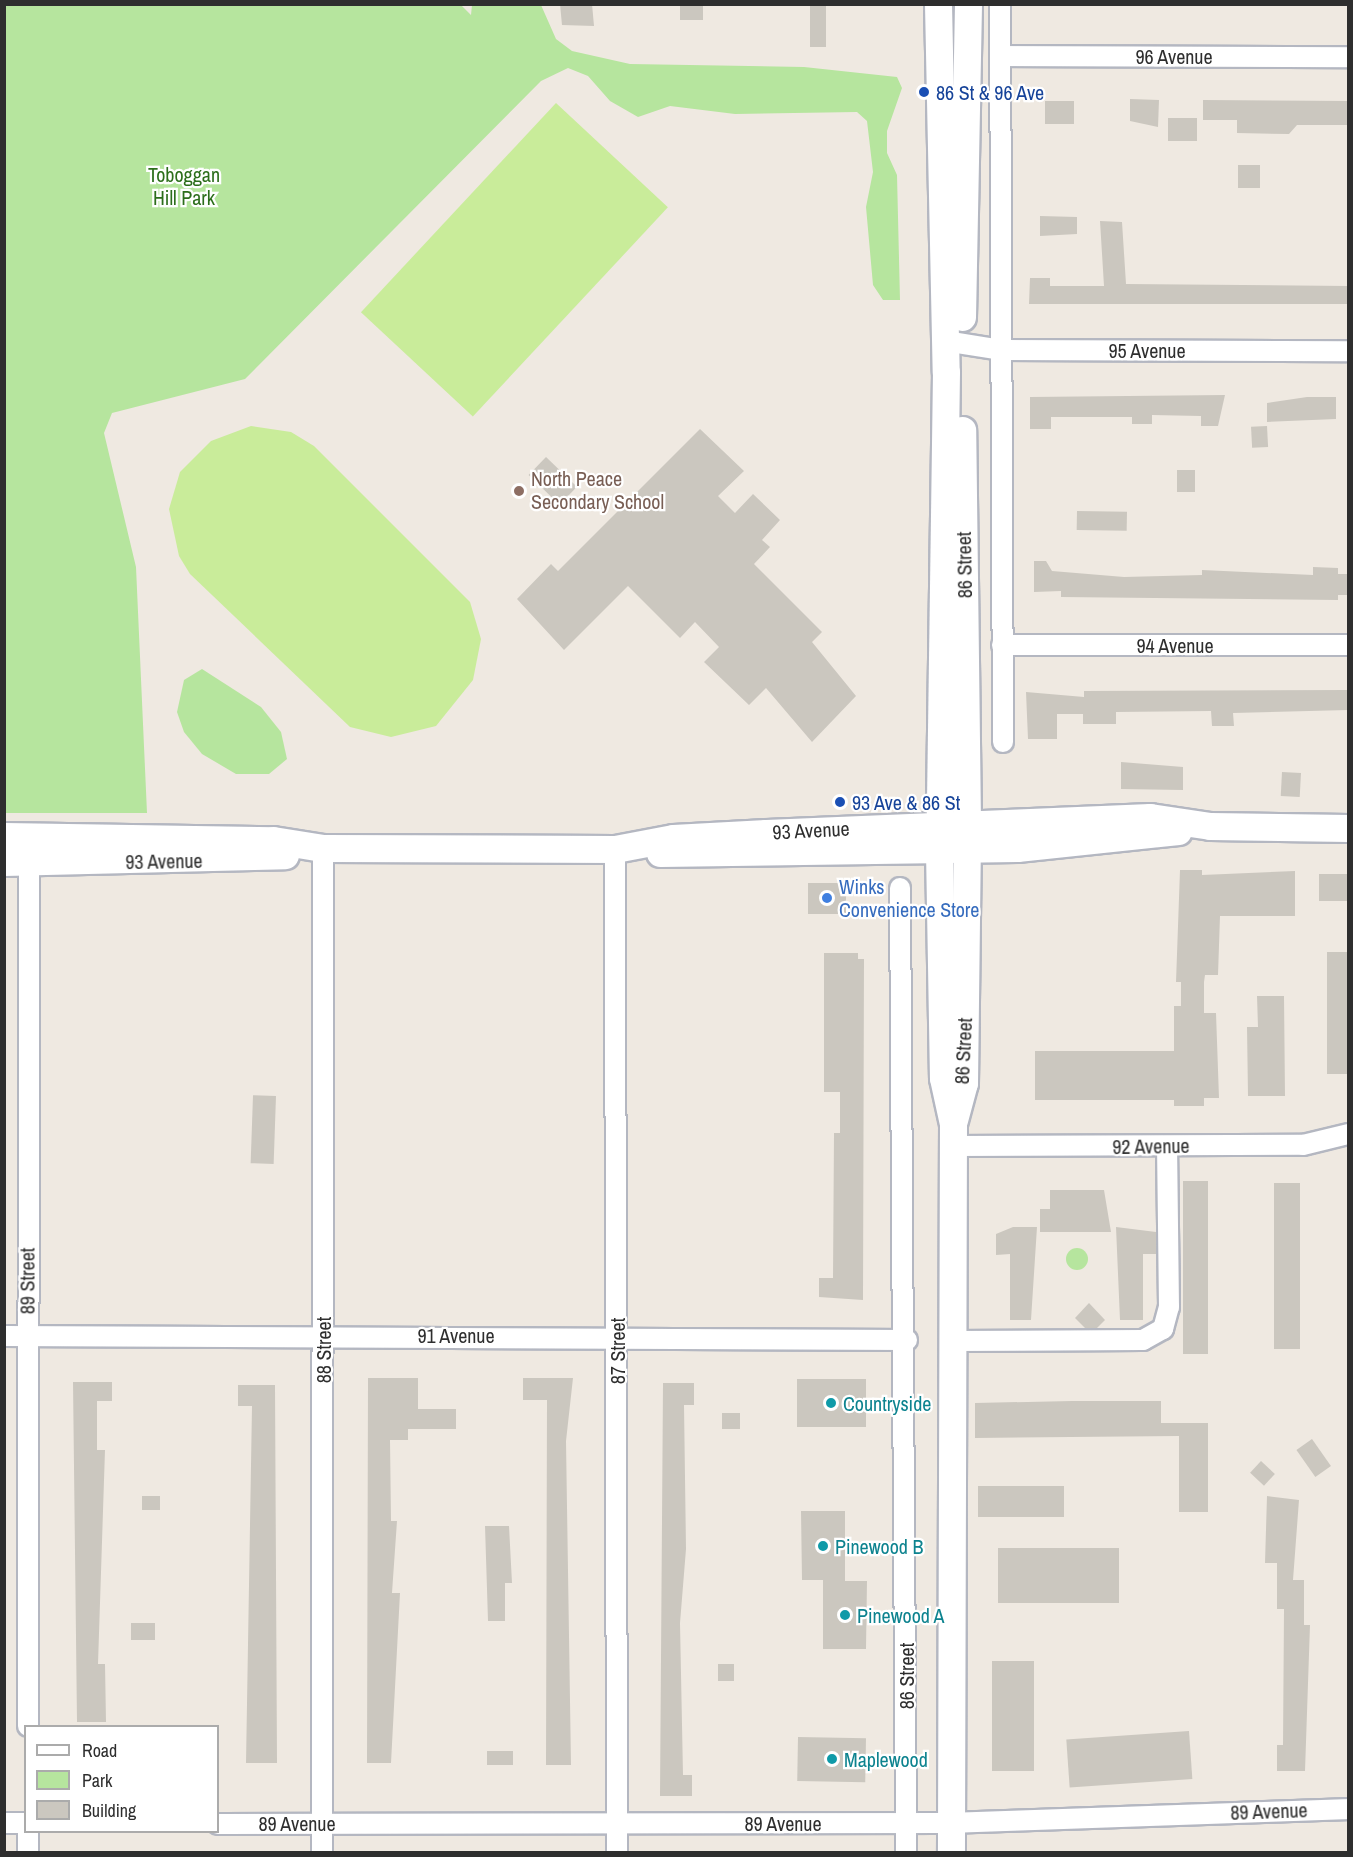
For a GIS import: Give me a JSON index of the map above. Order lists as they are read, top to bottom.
{
  "streets": {
    "main road": ["86 Street", "93 Avenue"],
    "street": [
      "96 Avenue",
      "95 Avenue",
      "94 Avenue",
      "92 Avenue",
      "89 Street",
      "91 Avenue",
      "88 Street",
      "87 Street",
      "89 Avenue"
    ]
  },
  "crossings": [
    ["96 Avenue", "86 Street"],
    ["95 Avenue", "86 Street"],
    ["86 Street", "94 Avenue"],
    ["86 Street", "93 Avenue"],
    ["86 Street", "92 Avenue"],
    ["86 Street", "91 Avenue"],
    ["86 Street", "89 Avenue"],
    ["93 Avenue", "89 Street"],
    ["93 Avenue", "88 Street"],
    ["93 Avenue", "87 Street"],
    ["89 Street", "91 Avenue"],
    ["91 Avenue", "88 Street"],
    ["91 Avenue", "87 Street"],
    ["88 Street", "89 Avenue"],
    ["87 Street", "89 Avenue"]
  ],
  "parks": ["Toboggan Hill Park"],
  "places": [
    "86 St & 96 Ave",
    "North Peace Secondary School",
    "93 Ave & 86 St",
    "Winks Convenience Store",
    "Countryside",
    "Pinewood B",
    "Pinewood A",
    "Maplewood"
  ],
  "legend": ["Road", "Park", "Building"]
}
